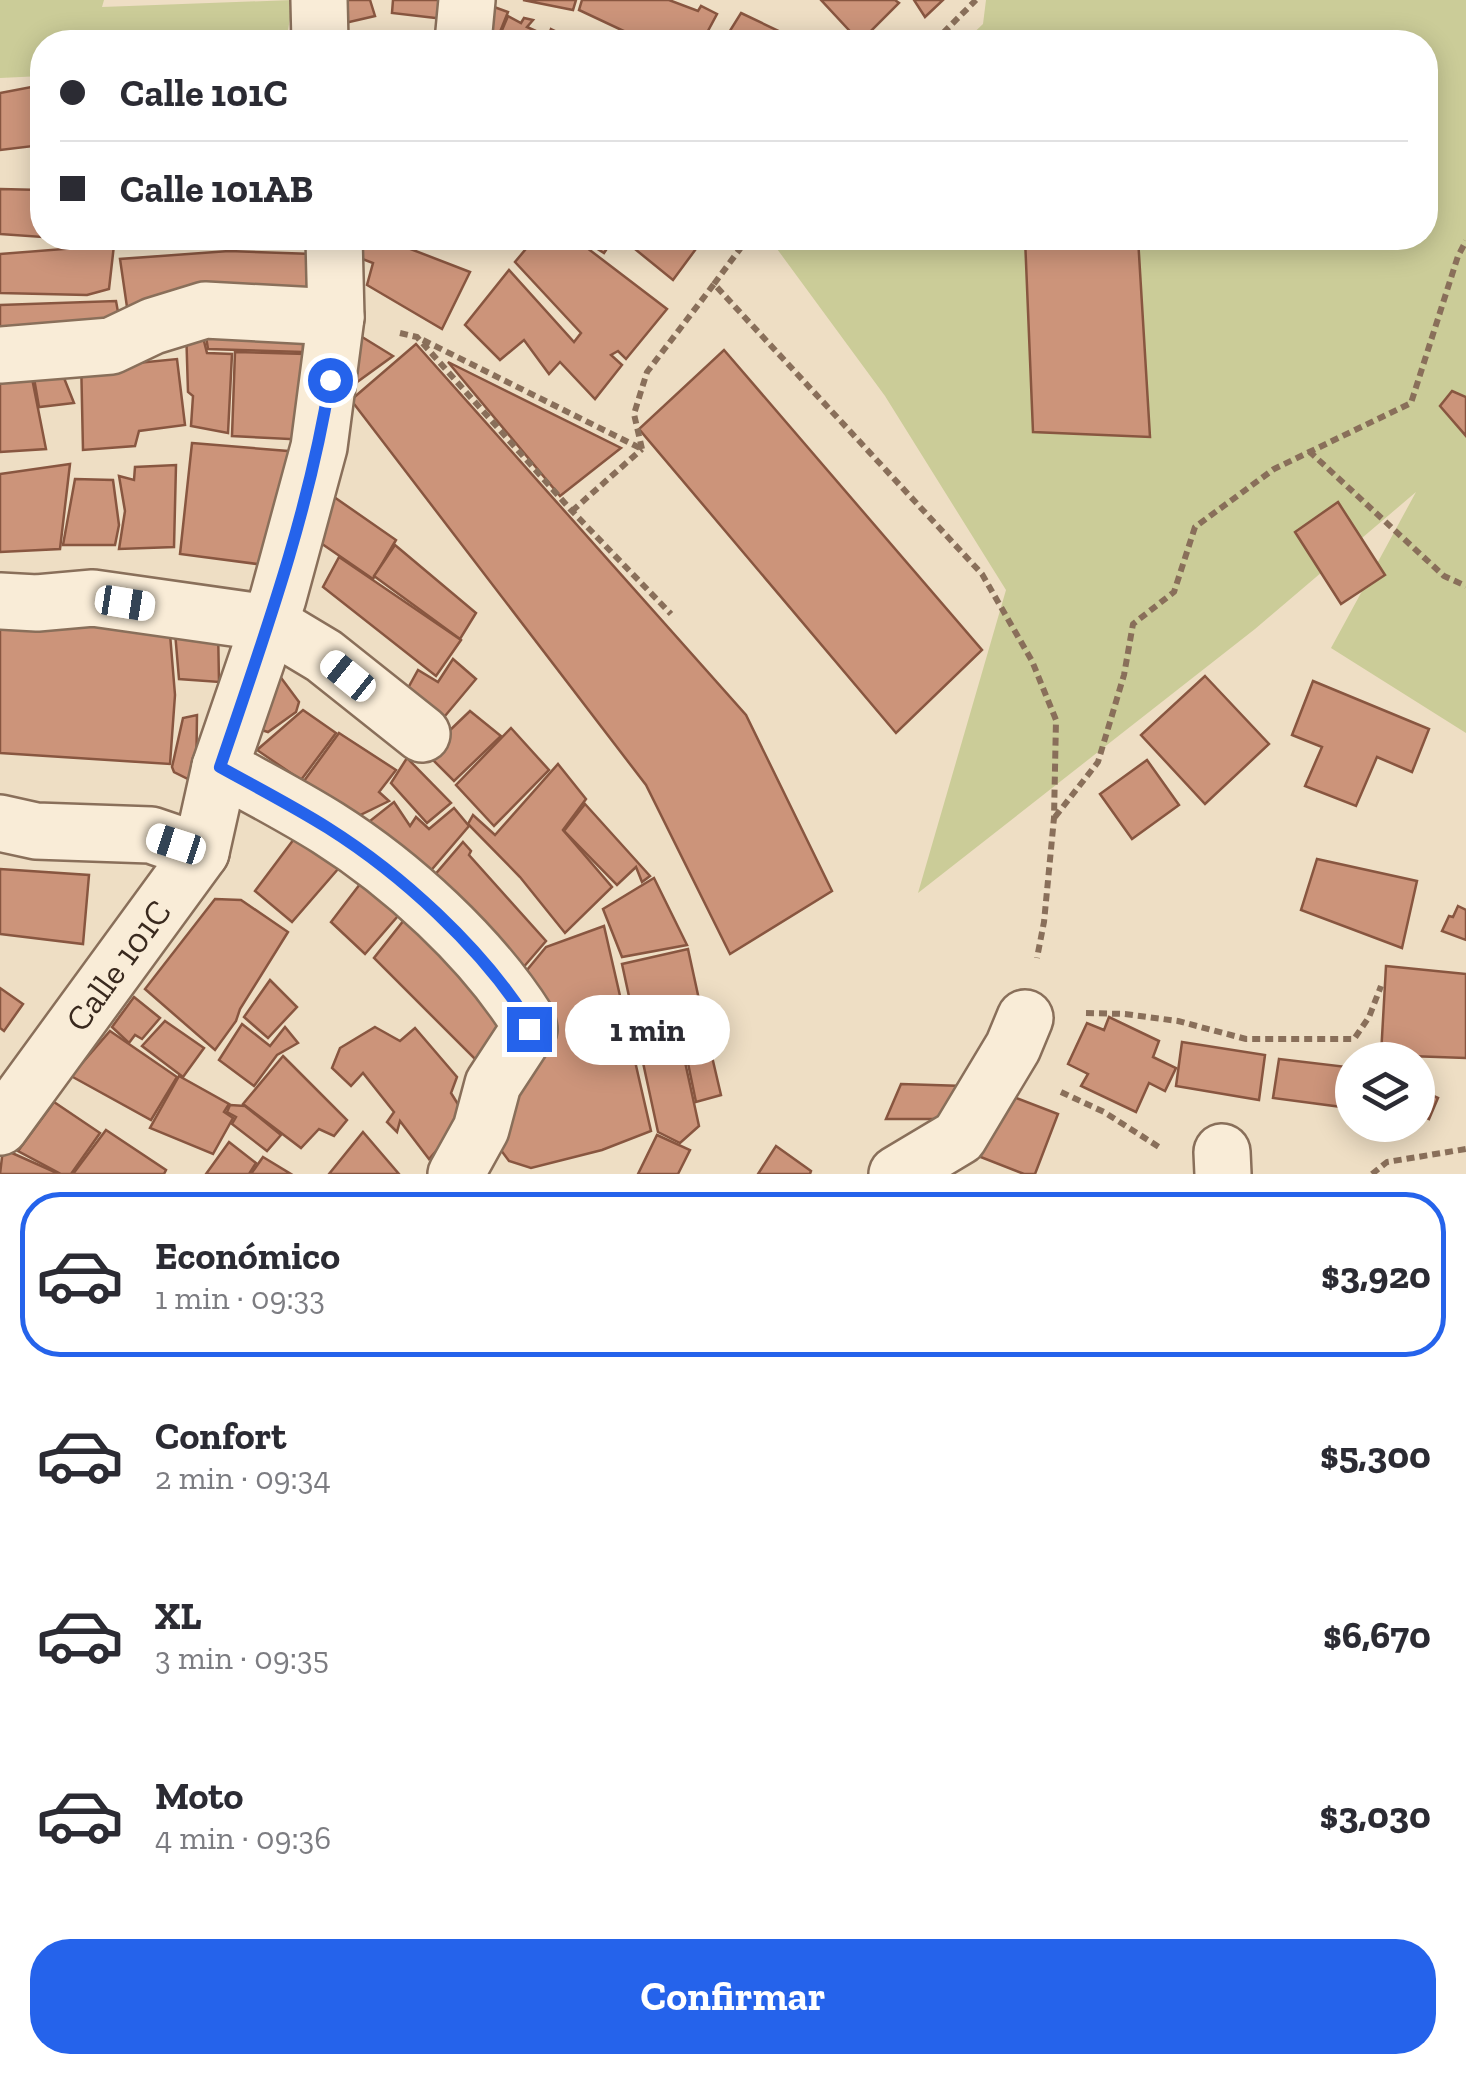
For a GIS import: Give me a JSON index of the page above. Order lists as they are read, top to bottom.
{
  "streets": {
    "street": ["Calle 101C"]
  },
  "page": {
    "banner": ["Calle 101C", "Calle 101AB"],
    "bubble": "1 min",
    "list": [
      {
        "name": "Económico",
        "note": "1 min · 09:33",
        "value": "$3,920"
      },
      {
        "name": "Confort",
        "note": "2 min · 09:34",
        "value": "$5,300"
      },
      {
        "name": "XL",
        "note": "3 min · 09:35",
        "value": "$6,670"
      },
      {
        "name": "Moto",
        "note": "4 min · 09:36",
        "value": "$3,030"
      }
    ],
    "buttons": "Confirmar"
  }
}
